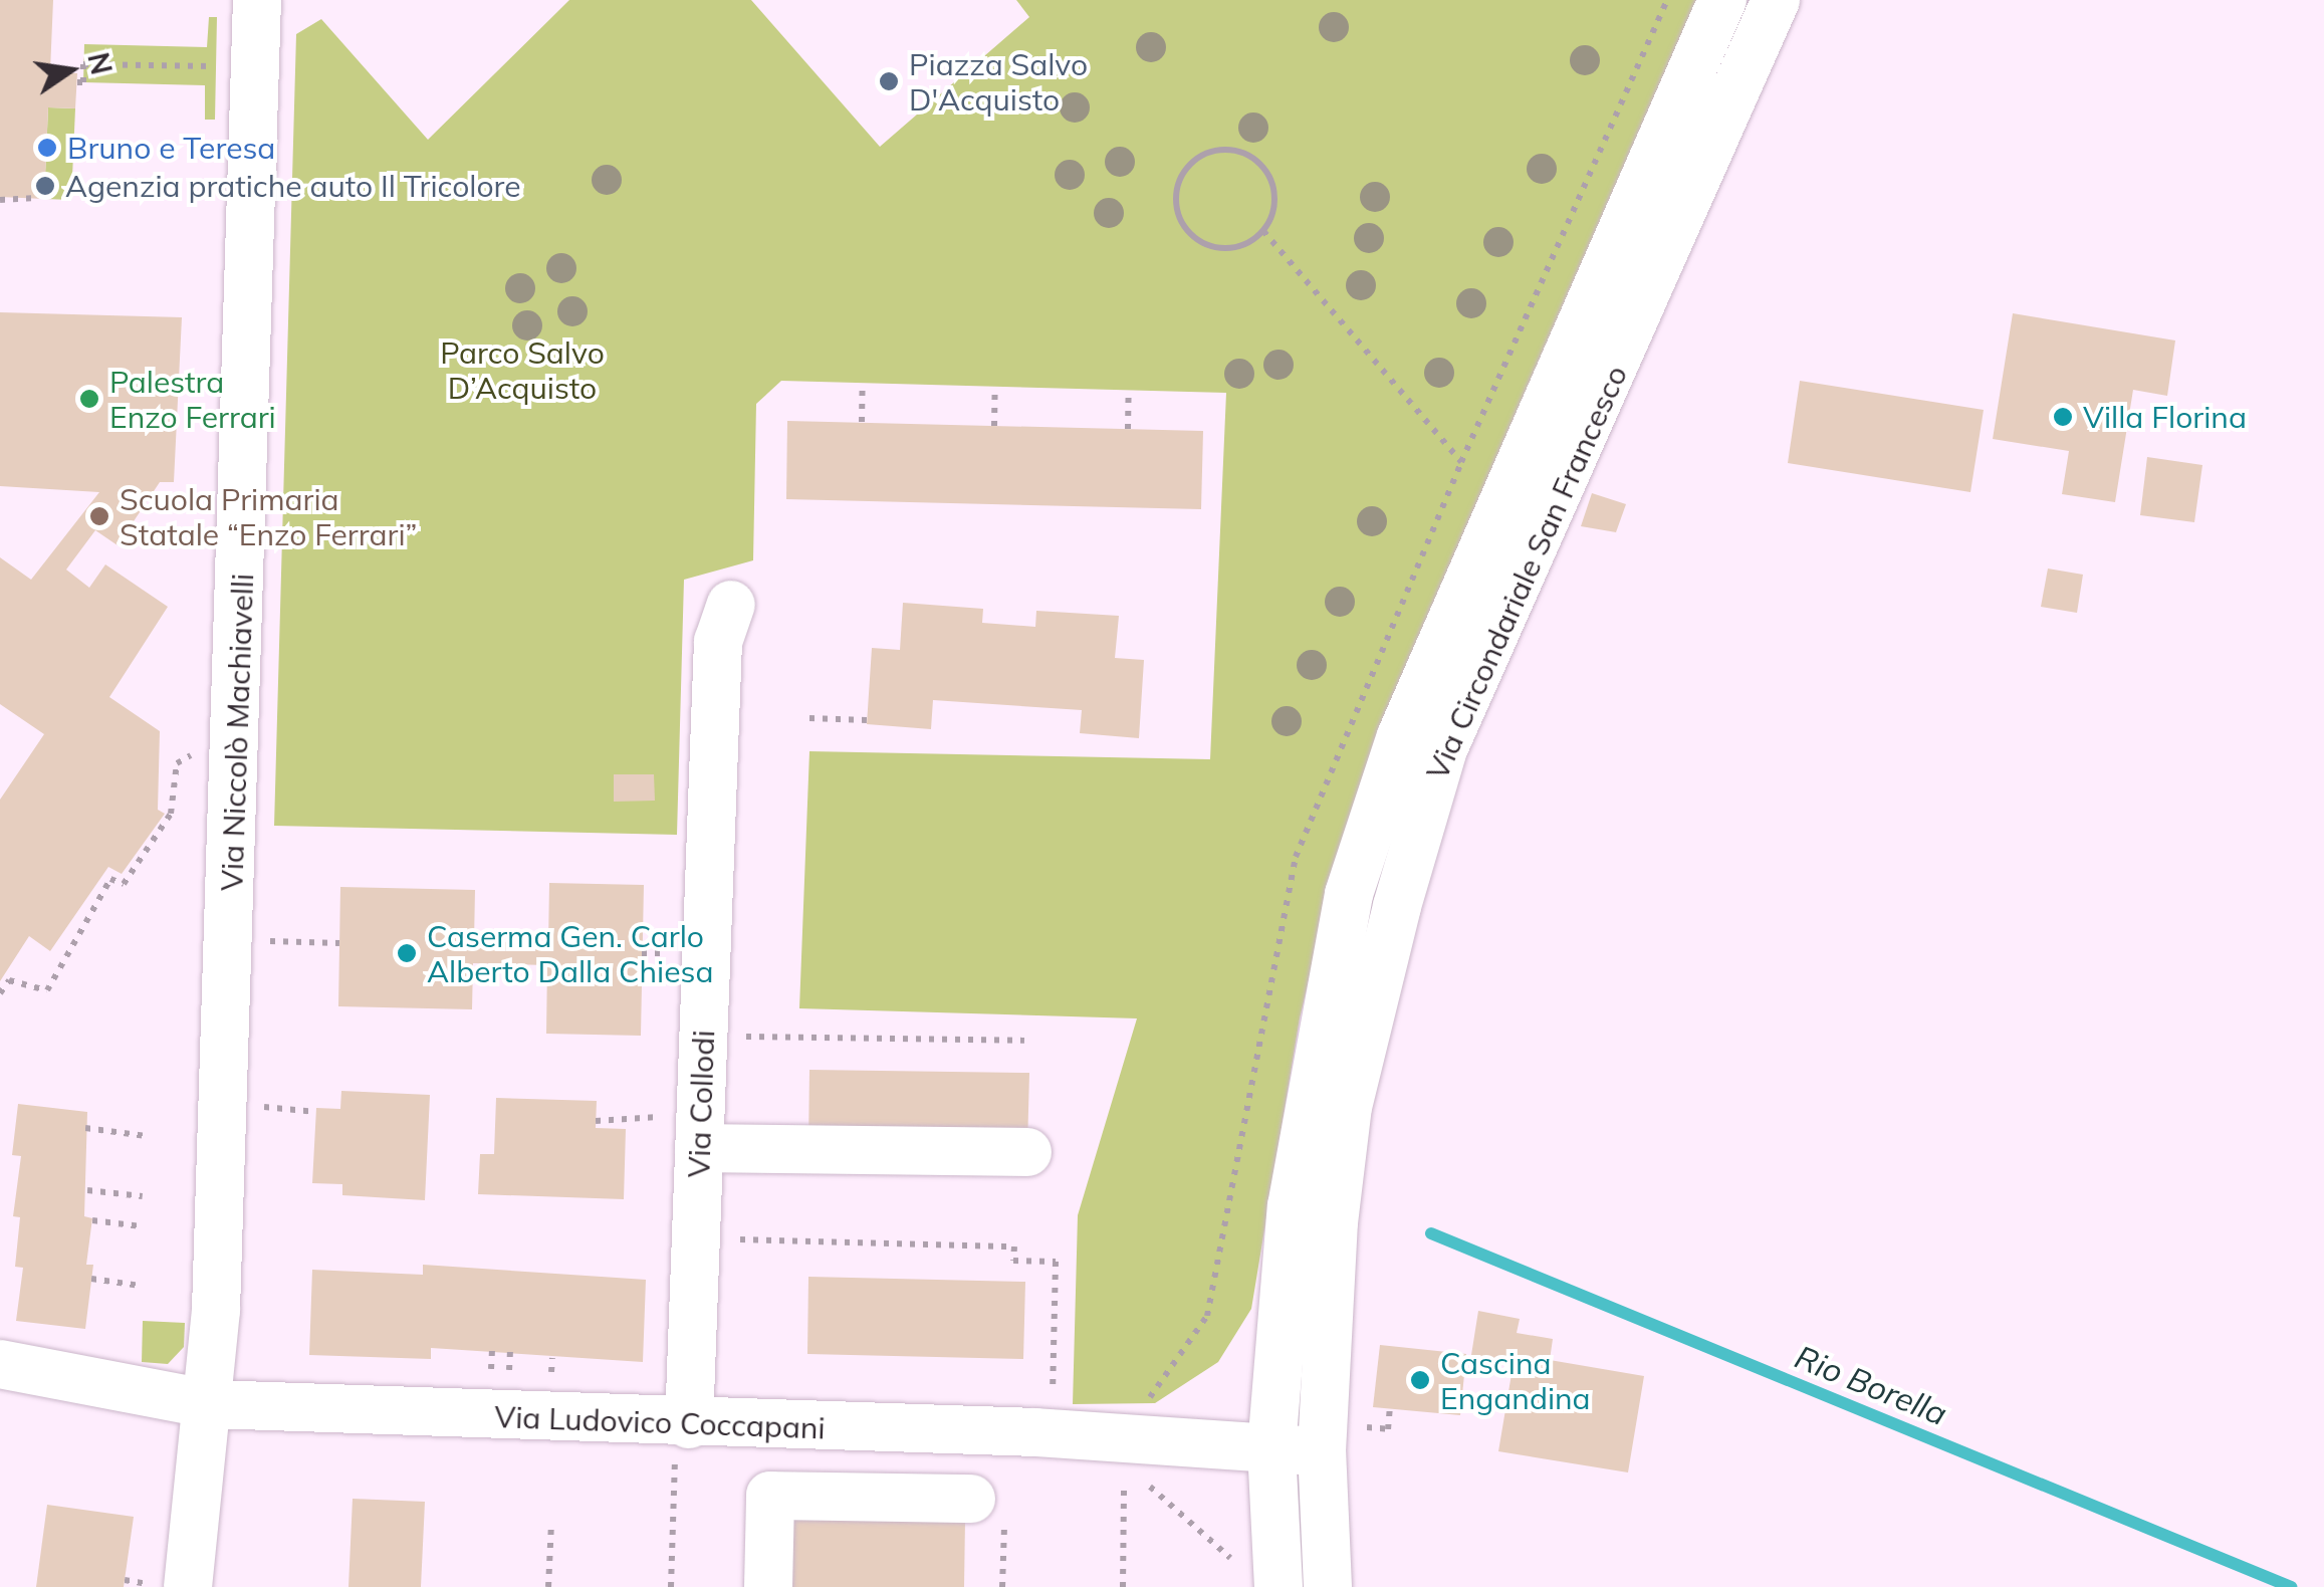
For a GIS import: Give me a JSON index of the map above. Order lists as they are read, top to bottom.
{
  "streets": {
    "street": [
      "Via Circondariale San Francesco",
      "Via Niccolò Machiavelli",
      "Via Collodi",
      "Via Ludovico Coccapani"
    ]
  },
  "crossings": [
    ["Via Circondariale San Francesco", "Via Ludovico Coccapani"],
    ["Via Niccolò Machiavelli", "Via Ludovico Coccapani"],
    ["Via Collodi", "Via Ludovico Coccapani"]
  ],
  "water": ["Rio Borella"],
  "parks": ["Parco Salvo D’Acquisto"],
  "places": [
    "Piazza Salvo D'Acquisto",
    "Bruno e Teresa",
    "Agenzia pratiche auto Il Tricolore",
    "Palestra Enzo Ferrari",
    "Villa Florina",
    "Scuola Primaria Statale “Enzo Ferrari”",
    "Caserma Gen. Carlo Alberto Dalla Chiesa",
    "Cascina Engandina"
  ],
  "north": "right"
}
